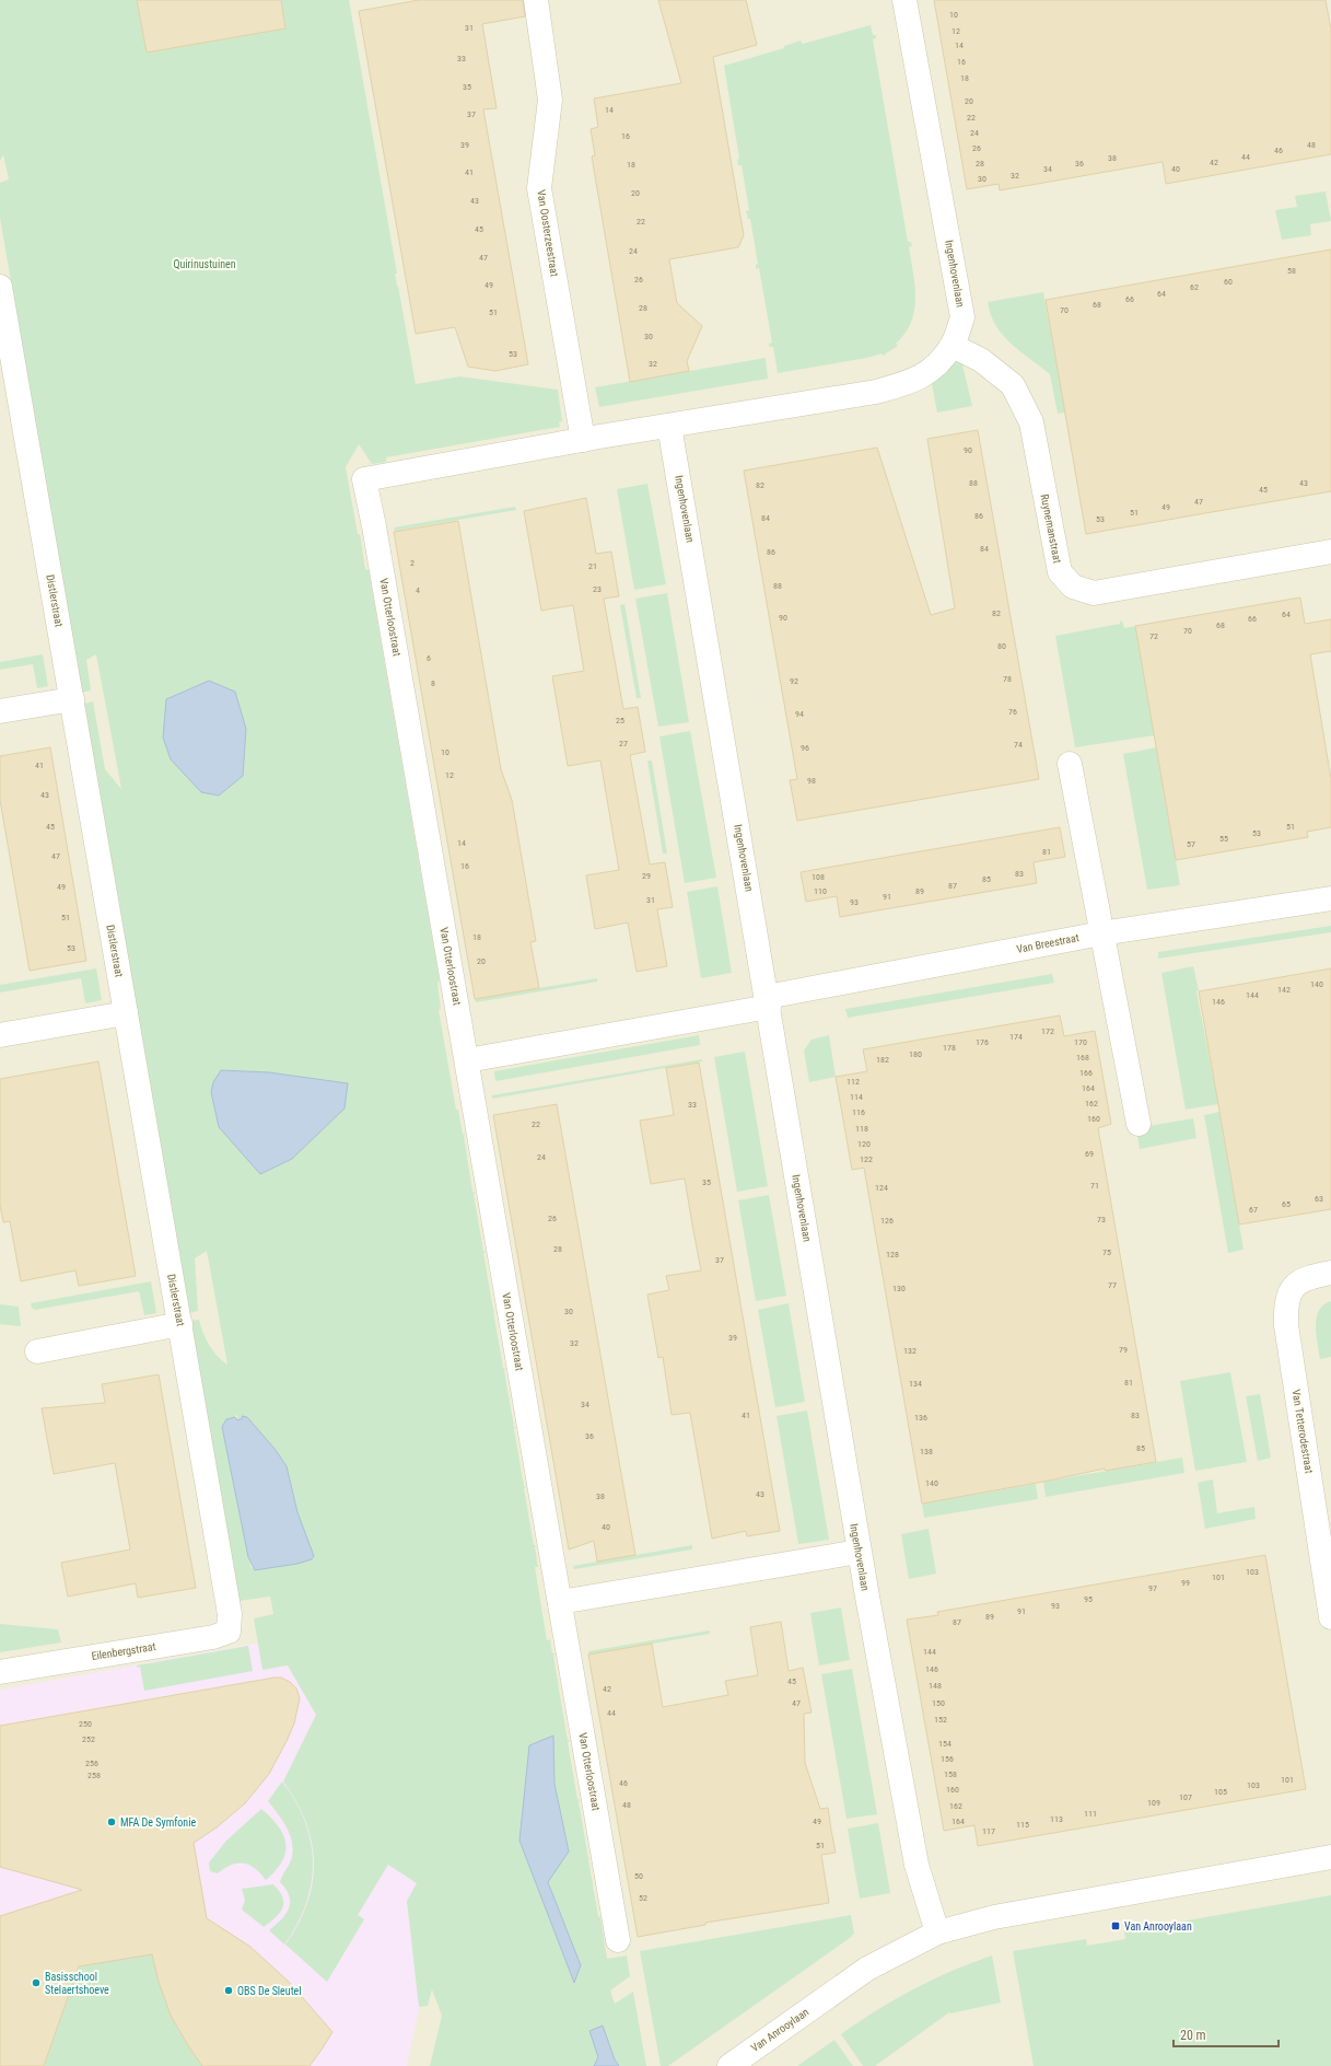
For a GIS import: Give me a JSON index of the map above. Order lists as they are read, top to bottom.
{
  "streets": {
    "street": [
      "Van Oosterzeestraat",
      "Ingenhovenlaan",
      "Ruynemanstraat",
      "Distlerstraat",
      "Van Otterloostraat",
      "Van Breestraat",
      "Van Tetterodestraat",
      "Eilenbergstraat",
      "Van Anrooylaan"
    ]
  },
  "crossings": [
    ["Van Oosterzeestraat", "Van Otterloostraat"],
    ["Ingenhovenlaan", "Ruynemanstraat"],
    ["Ingenhovenlaan", "Van Otterloostraat"],
    ["Ingenhovenlaan", "Van Breestraat"],
    ["Ingenhovenlaan", "Van Anrooylaan"],
    ["Distlerstraat", "Eilenbergstraat"]
  ],
  "parks": ["Quirinustuinen"],
  "places": {
    "other": ["MFA De Symfonie", "Basisschool Stelaertshoeve", "OBS De Sleutel"],
    "transit": ["Van Anrooylaan"]
  },
  "house_numbers": [
    "10",
    "31",
    "12",
    "14",
    "33",
    "16",
    "18",
    "35",
    "20",
    "14",
    "37",
    "22",
    "24",
    "16",
    "39",
    "48",
    "26",
    "46",
    "44",
    "38",
    "42",
    "28",
    "36",
    "18",
    "34",
    "40",
    "41",
    "32",
    "30",
    "20",
    "43",
    "22",
    "45",
    "24",
    "47",
    "58",
    "26",
    "60",
    "49",
    "62",
    "64",
    "66",
    "68",
    "28",
    "70",
    "51",
    "30",
    "53",
    "32",
    "90",
    "88",
    "43",
    "82",
    "45",
    "47",
    "49",
    "51",
    "86",
    "84",
    "53",
    "84",
    "86",
    "2",
    "21",
    "88",
    "23",
    "4",
    "82",
    "64",
    "90",
    "66",
    "68",
    "70",
    "72",
    "80",
    "6",
    "78",
    "92",
    "8",
    "76",
    "94",
    "25",
    "27",
    "74",
    "96",
    "10",
    "41",
    "12",
    "98",
    "43",
    "45",
    "51",
    "53",
    "55",
    "14",
    "57",
    "81",
    "47",
    "16",
    "83",
    "29",
    "108",
    "85",
    "87",
    "49",
    "110",
    "89",
    "91",
    "31",
    "93",
    "51",
    "18",
    "53",
    "20",
    "140",
    "142",
    "144",
    "146",
    "172",
    "174",
    "176",
    "170",
    "178",
    "180",
    "168",
    "182",
    "166",
    "112",
    "164",
    "114",
    "162",
    "33",
    "116",
    "160",
    "22",
    "118",
    "120",
    "69",
    "24",
    "122",
    "35",
    "71",
    "124",
    "63",
    "65",
    "67",
    "26",
    "73",
    "126",
    "28",
    "75",
    "128",
    "37",
    "77",
    "130",
    "30",
    "39",
    "32",
    "79",
    "132",
    "81",
    "134",
    "34",
    "41",
    "83",
    "136",
    "36",
    "85",
    "138",
    "140",
    "43",
    "38",
    "40",
    "103",
    "101",
    "99",
    "97",
    "95",
    "93",
    "91",
    "89",
    "87",
    "144",
    "146",
    "45",
    "148",
    "42",
    "47",
    "150",
    "44",
    "152",
    "250",
    "252",
    "154",
    "156",
    "256",
    "158",
    "258",
    "101",
    "46",
    "103",
    "160",
    "105",
    "107",
    "109",
    "48",
    "162",
    "111",
    "113",
    "49",
    "164",
    "115",
    "117",
    "51",
    "50",
    "52"
  ],
  "scale_bar": "20 m"
}
